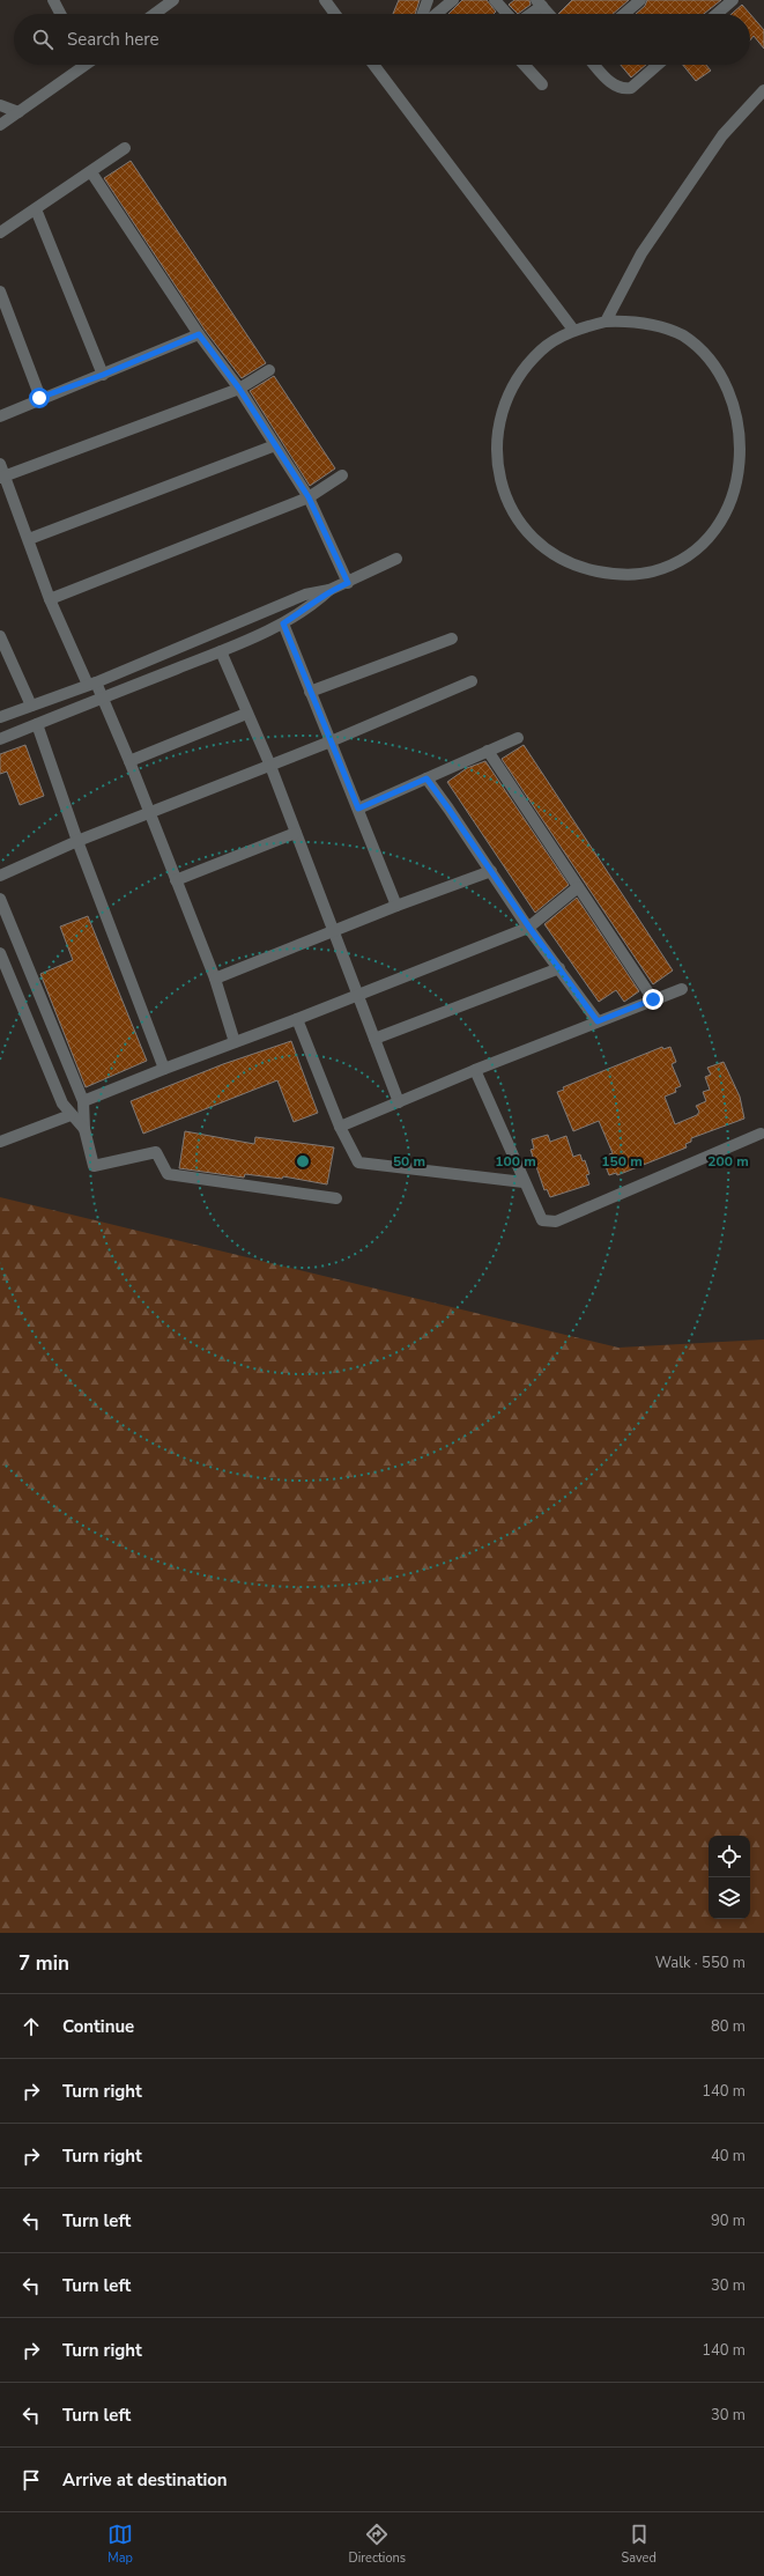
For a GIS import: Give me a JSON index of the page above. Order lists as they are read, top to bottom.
{
  "page": {
    "search": "Search here",
    "heading": ["7 min", "Walk · 550 m"],
    "list": [
      ["Continue", "80 m"],
      ["Turn right", "140 m"],
      ["Turn right", "40 m"],
      ["Turn left", "90 m"],
      ["Turn left", "30 m"],
      ["Turn right", "140 m"],
      ["Turn left", "30 m"],
      "Arrive at destination"
    ],
    "nav": ["Map", "Directions", "Saved"]
  },
  "rings": [
    "50 m",
    "100 m",
    "150 m",
    "200 m"
  ]
}
